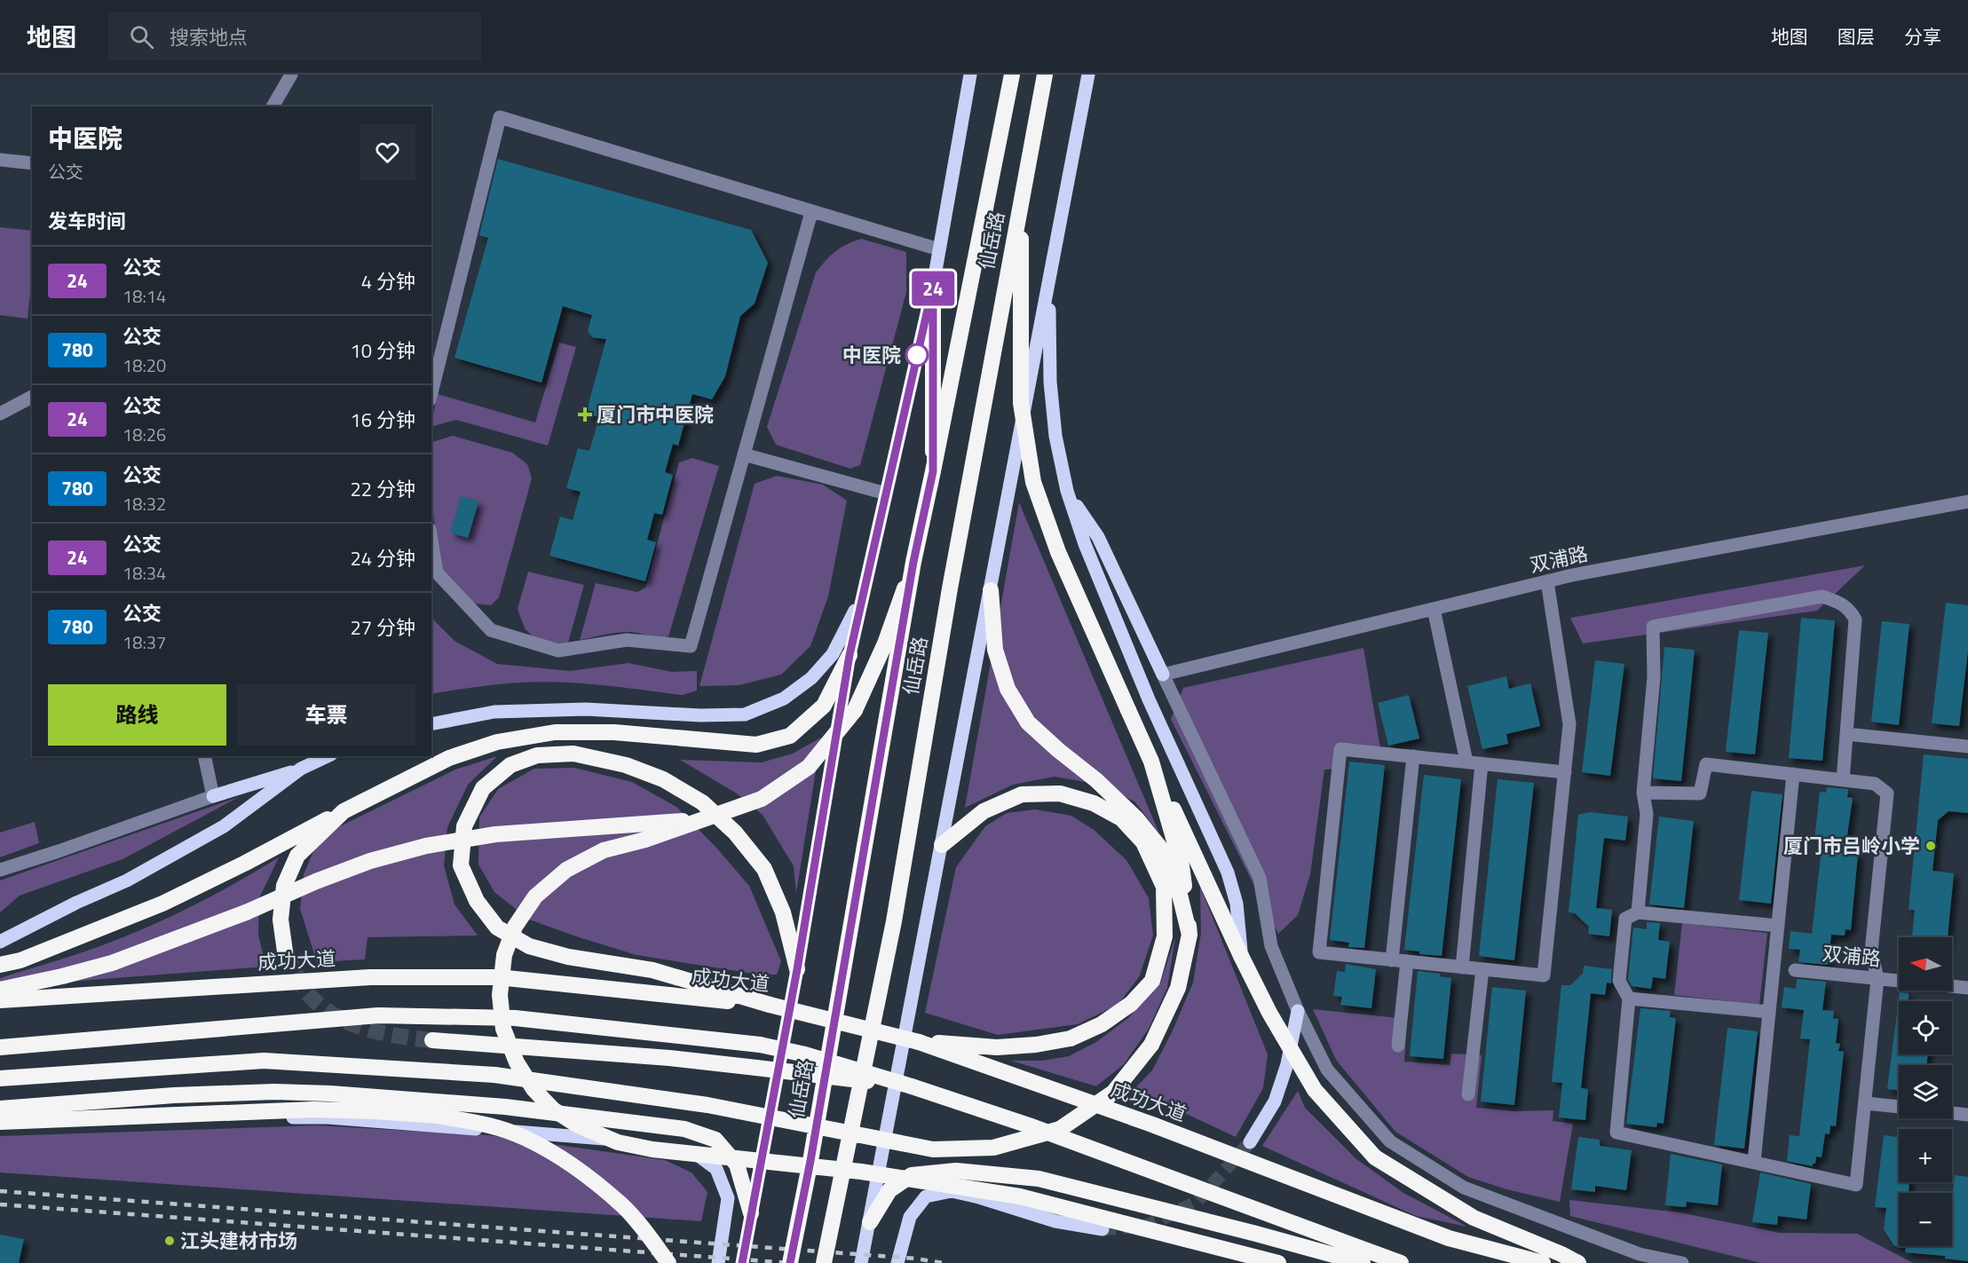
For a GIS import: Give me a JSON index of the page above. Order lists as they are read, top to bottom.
{
  "streets": {
    "highway": ["仙岳路", "成功大道"],
    "street": ["双浦路"]
  },
  "places": {
    "other": ["中医院", "厦门市吕岭小学", "江头建材市场"],
    "health": ["厦门市中医院"]
  },
  "lines": ["bus line 24"],
  "north": "left",
  "page": {
    "header": "地图",
    "search": "搜索地点",
    "nav": ["地图", "图层", "分享"],
    "on_map": "24",
    "heading": [
      ["中医院", "公交"],
      "发车时间"
    ],
    "list": [
      {
        "mark": "24",
        "name": "公交",
        "note": "18:14",
        "value": "4 分钟"
      },
      {
        "mark": "780",
        "name": "公交",
        "note": "18:20",
        "value": "10 分钟"
      },
      {
        "mark": "24",
        "name": "公交",
        "note": "18:26",
        "value": "16 分钟"
      },
      {
        "mark": "780",
        "name": "公交",
        "note": "18:32",
        "value": "22 分钟"
      },
      {
        "mark": "24",
        "name": "公交",
        "note": "18:34",
        "value": "24 分钟"
      },
      {
        "mark": "780",
        "name": "公交",
        "note": "18:37",
        "value": "27 分钟"
      }
    ],
    "buttons": ["路线", "车票"],
    "map_buttons": ["+", "−"]
  }
}
